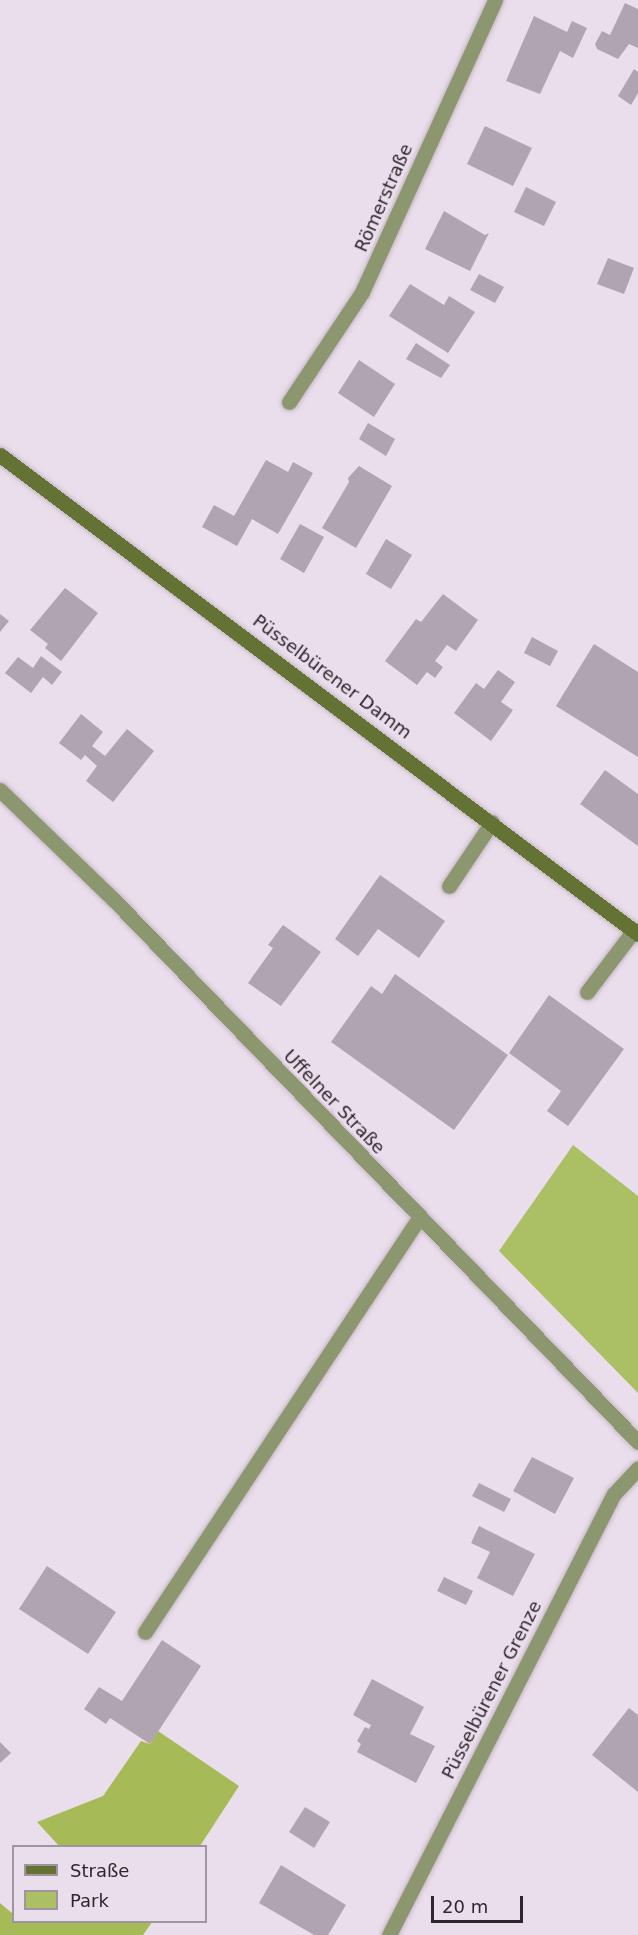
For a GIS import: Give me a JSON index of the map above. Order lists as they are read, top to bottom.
{
  "streets": {
    "main road": ["Püsselbürener Damm"],
    "street": ["Römerstraße", "Uffelner Straße", "Püsselbürener Grenze"]
  },
  "legend": ["Straße", "Park"],
  "scale_bar": "20 m"
}
